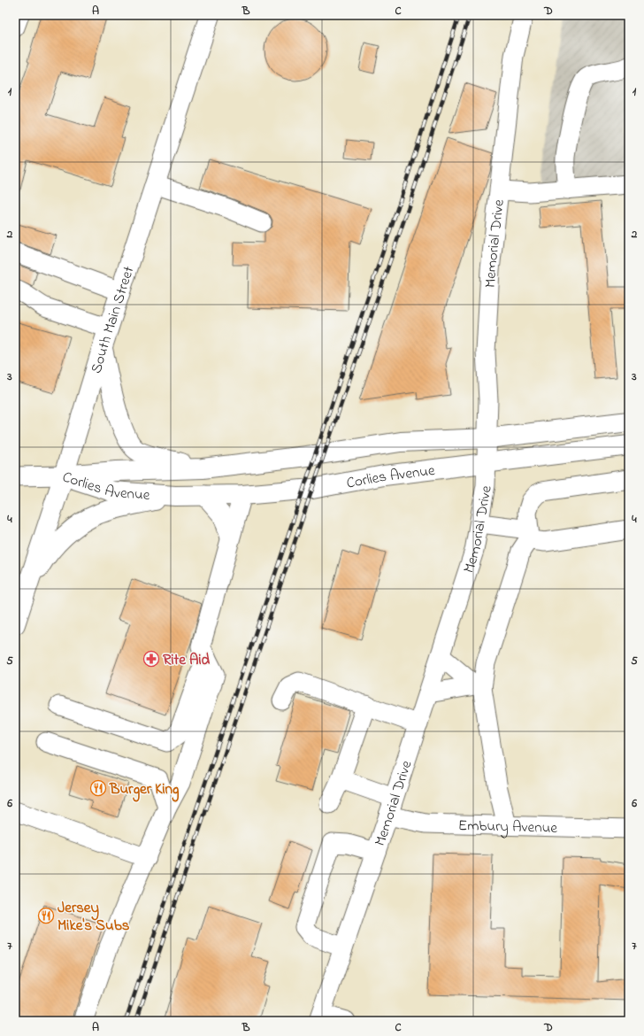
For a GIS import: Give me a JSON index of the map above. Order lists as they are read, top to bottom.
{
  "streets": {
    "main road": ["South Main Street", "Corlies Avenue"],
    "street": ["Memorial Drive", "Embury Avenue"]
  },
  "crossings": [
    ["Memorial Drive", "Corlies Avenue"],
    ["Memorial Drive", "Embury Avenue"],
    ["South Main Street", "Corlies Avenue"]
  ],
  "places": {
    "pharmacy": ["Rite Aid"],
    "restaurant": ["Burger King", "Jersey Mike's Subs"]
  },
  "grid": {
    "columns": [
      "A",
      "B",
      "C",
      "D"
    ],
    "rows": [
      "1",
      "2",
      "3",
      "4",
      "5",
      "6",
      "7"
    ]
  }
}
